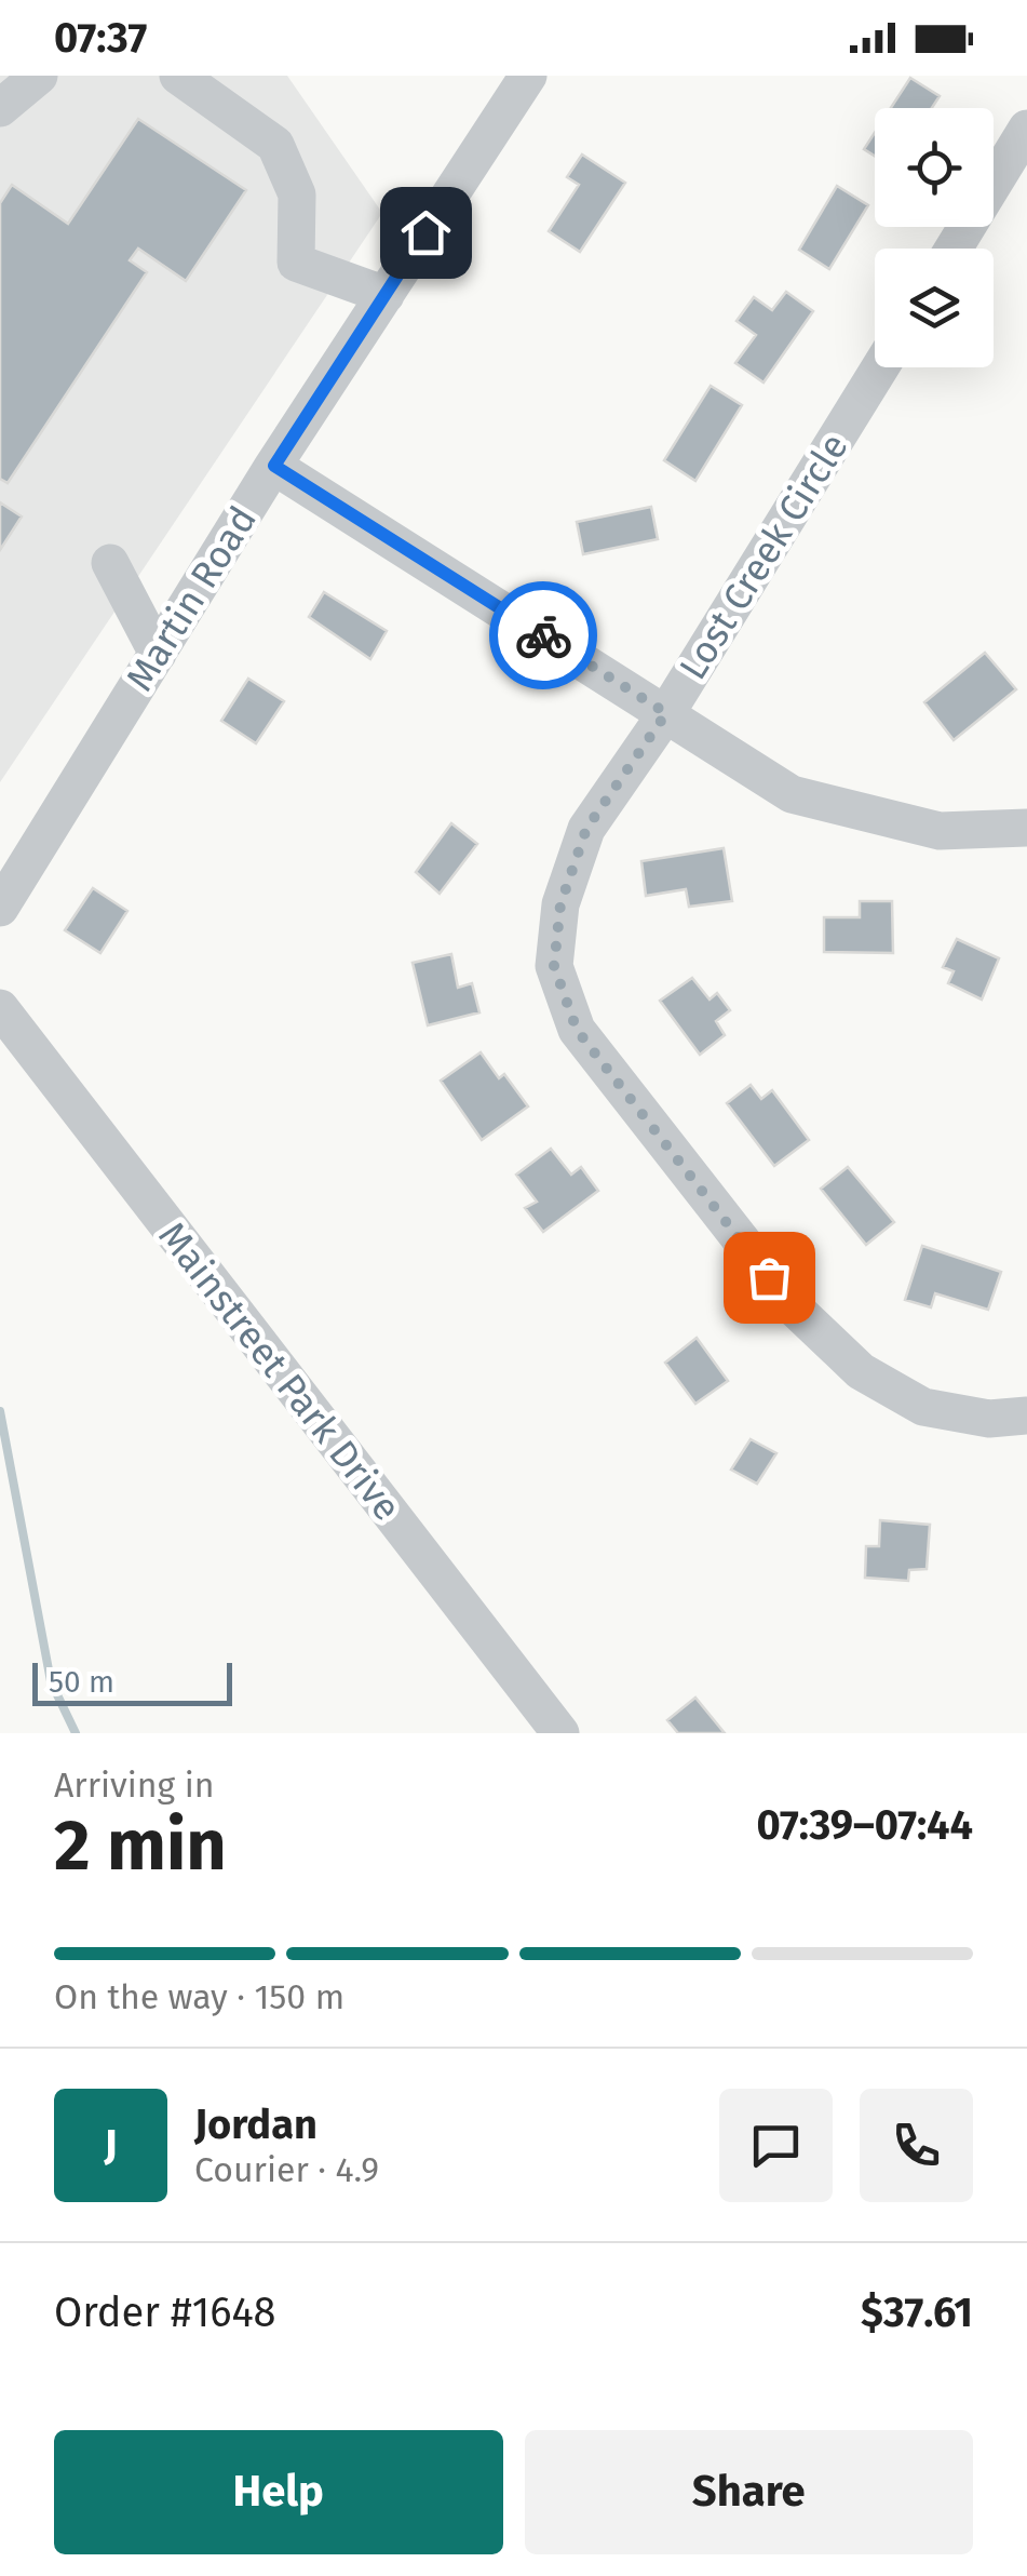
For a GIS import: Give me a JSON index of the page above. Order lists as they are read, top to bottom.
{
  "streets": {
    "street": ["Lost Creek Circle", "Martin Road", "Mainstreet Park Drive"]
  },
  "scale_bar": "50 m",
  "page": {
    "status": "07:37",
    "scale": "50 m",
    "heading": ["2 min", "Arriving in", "07:39–07:44"],
    "panel": [
      "Jordan",
      "Courier · 4.9",
      "Order #1648",
      "$37.61"
    ],
    "bar": "On the way · 150 m",
    "round": "J",
    "buttons": ["Help", "Share"]
  }
}
